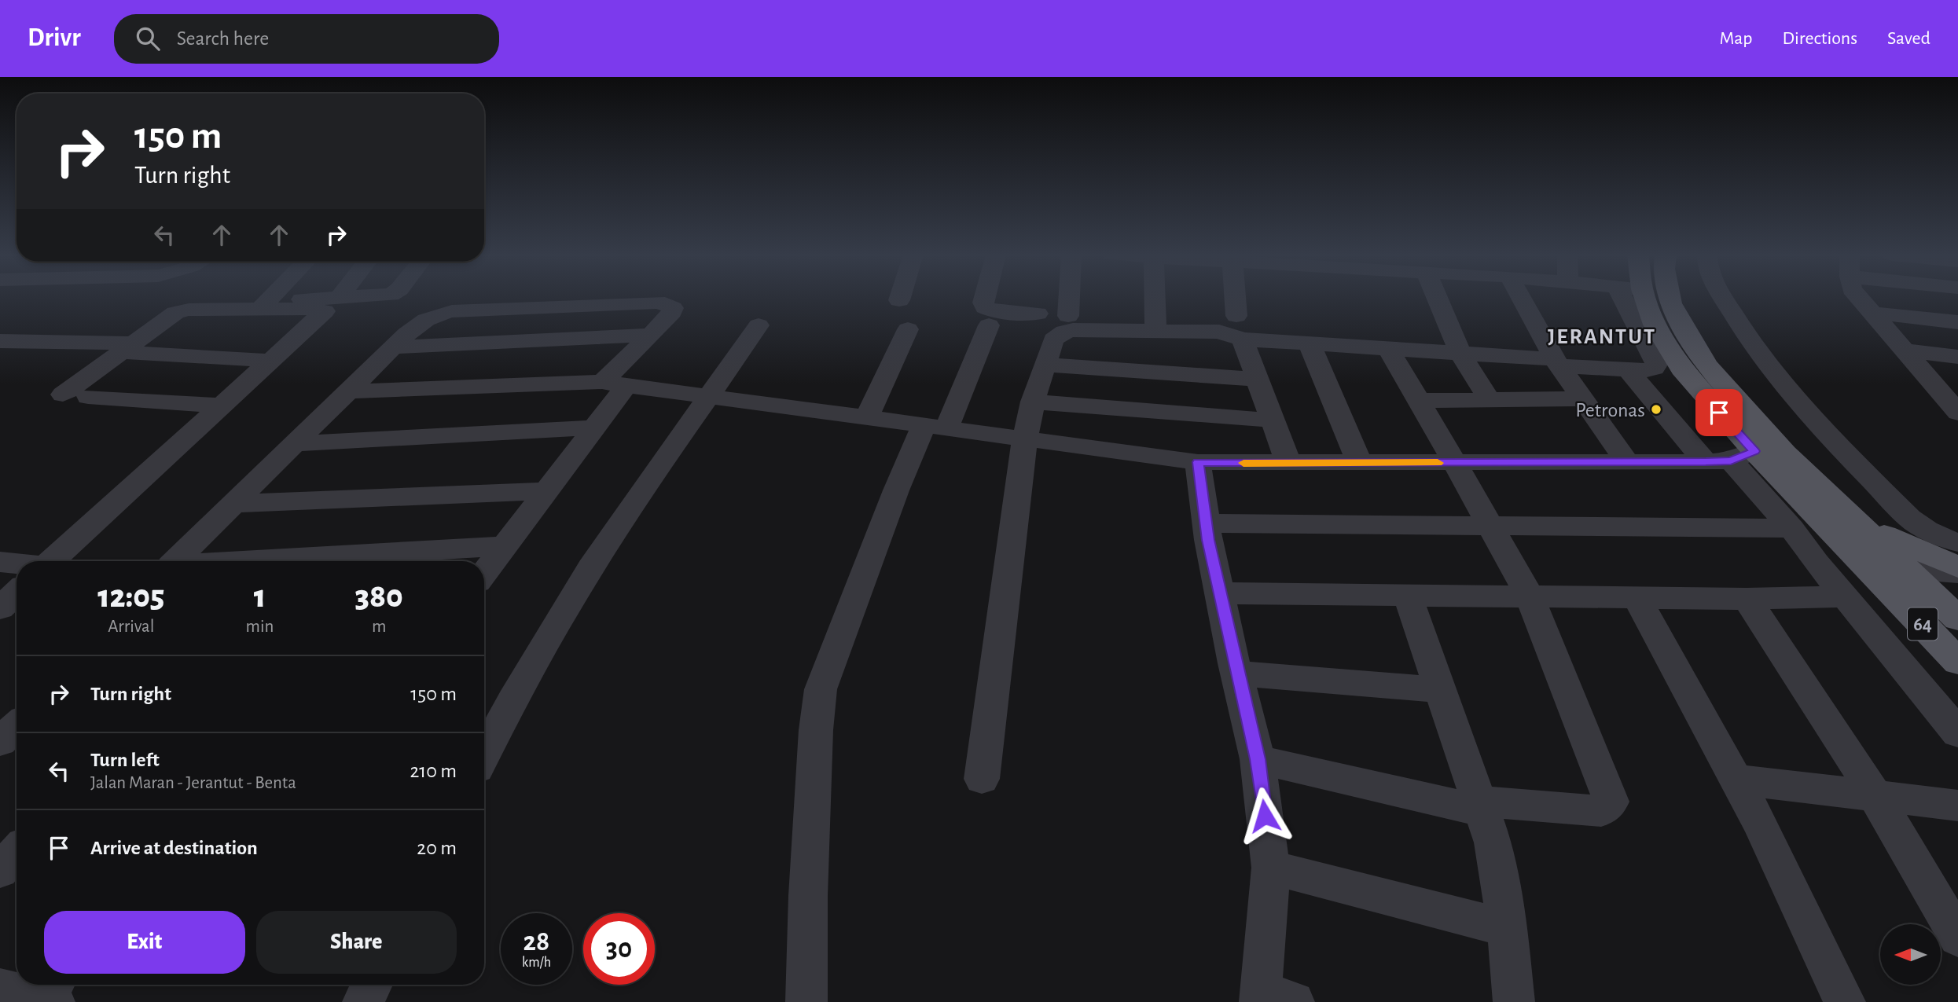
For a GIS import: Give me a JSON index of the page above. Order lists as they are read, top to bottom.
{
  "streets": {
    "main road": ["64"]
  },
  "districts": ["JERANTUT"],
  "places": ["Petronas"],
  "north": "left",
  "page": {
    "header": "Drivr",
    "search": "Search here",
    "nav": ["Map", "Directions", "Saved"],
    "turn": ["150 m", "Turn right"],
    "eta": [
      "12:05",
      "Arrival",
      "1",
      "min",
      "380",
      "m"
    ],
    "list": [
      {
        "name": "Turn right",
        "value": "150 m"
      },
      {
        "name": "Turn left",
        "note": "Jalan Maran - Jerantut - Benta",
        "value": "210 m"
      },
      {
        "name": "Arrive at destination",
        "value": "20 m"
      }
    ],
    "buttons": ["Exit", "Share"],
    "speed": "28 km/h",
    "limit": "30"
  }
}
